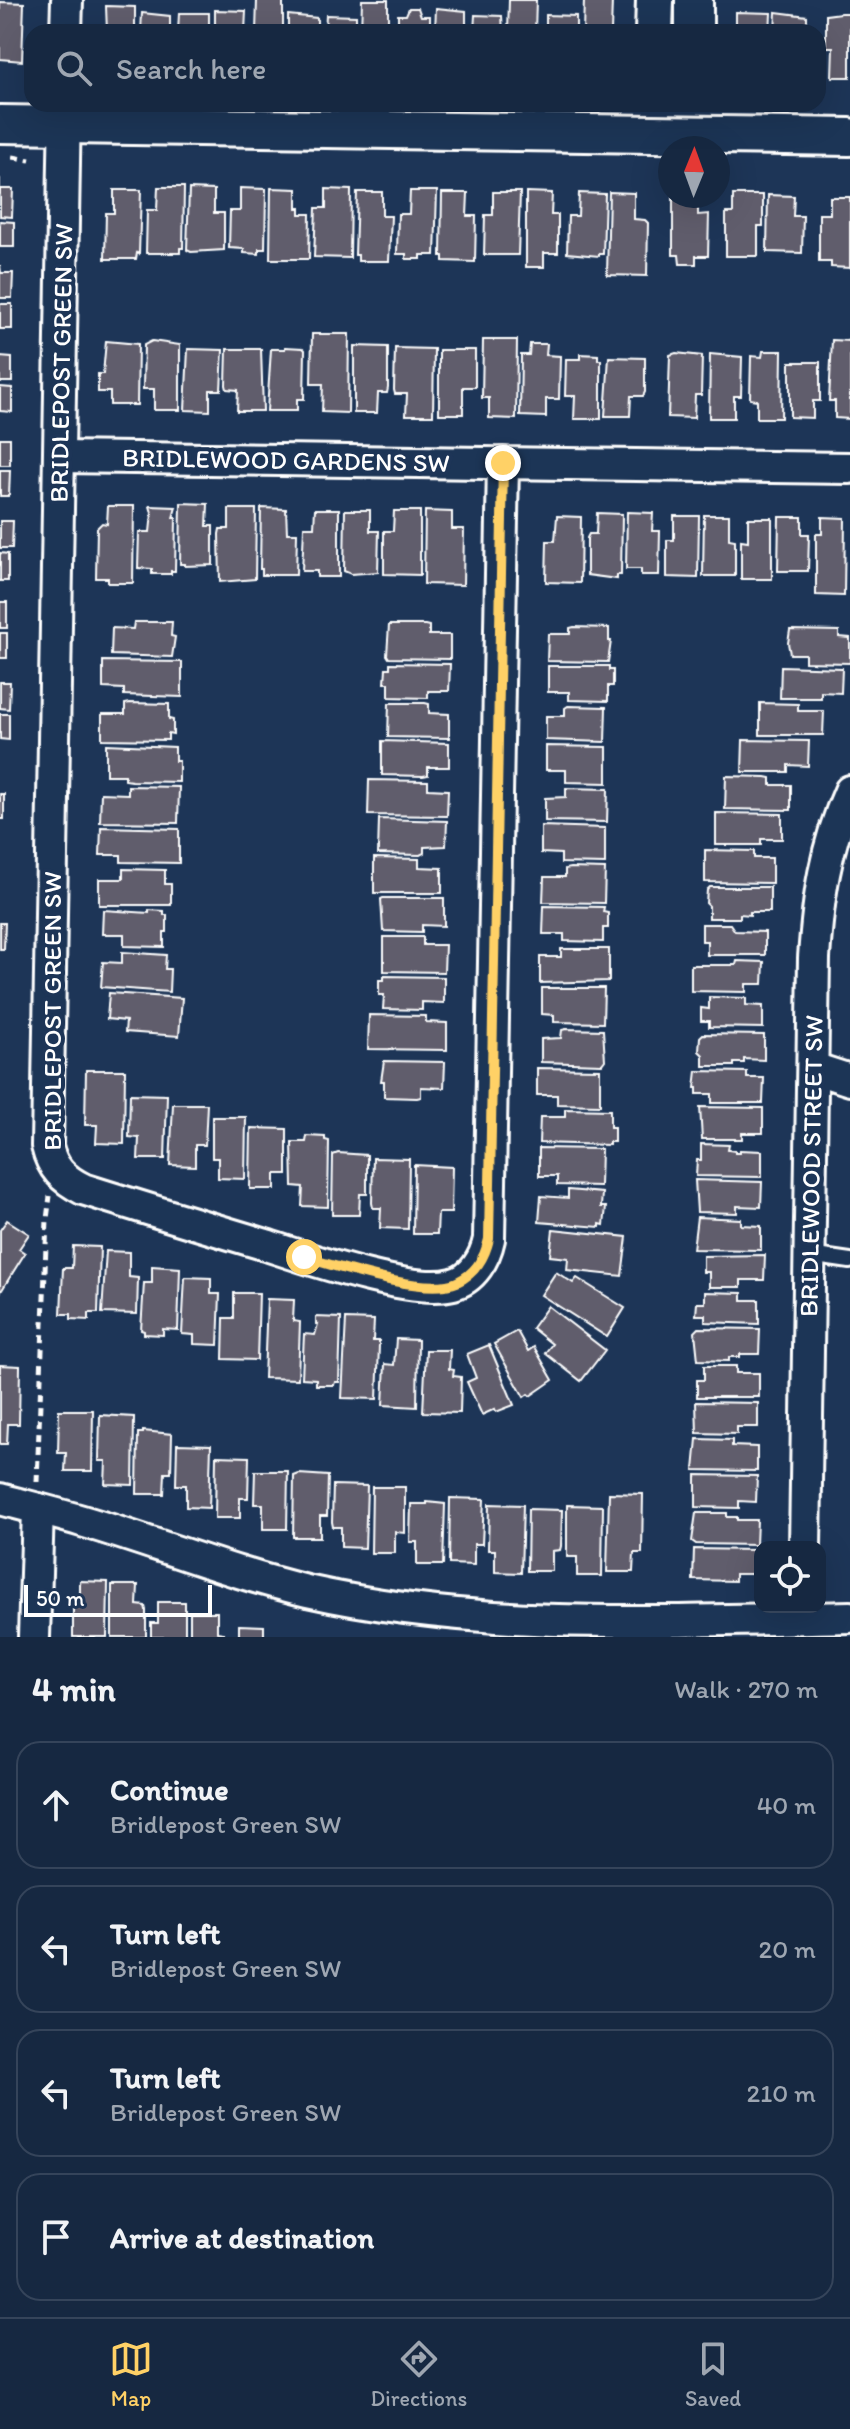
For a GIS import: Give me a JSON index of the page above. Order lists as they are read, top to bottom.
{
  "streets": {
    "street": ["BRIDLEPOST GREEN SW", "BRIDLEWOOD GARDENS SW", "BRIDLEWOOD STREET SW"]
  },
  "crossings": [
    ["BRIDLEPOST GREEN SW", "BRIDLEWOOD GARDENS SW"]
  ],
  "scale_bar": "50 m",
  "north": "top",
  "page": {
    "search": "Search here",
    "scale": "50 m",
    "heading": ["4 min", "Walk · 270 m"],
    "list": [
      ["Continue", "Bridlepost Green SW", "40 m"],
      ["Turn left", "Bridlepost Green SW", "20 m"],
      ["Turn left", "Bridlepost Green SW", "210 m"],
      "Arrive at destination"
    ],
    "nav": ["Map", "Directions", "Saved"]
  }
}
